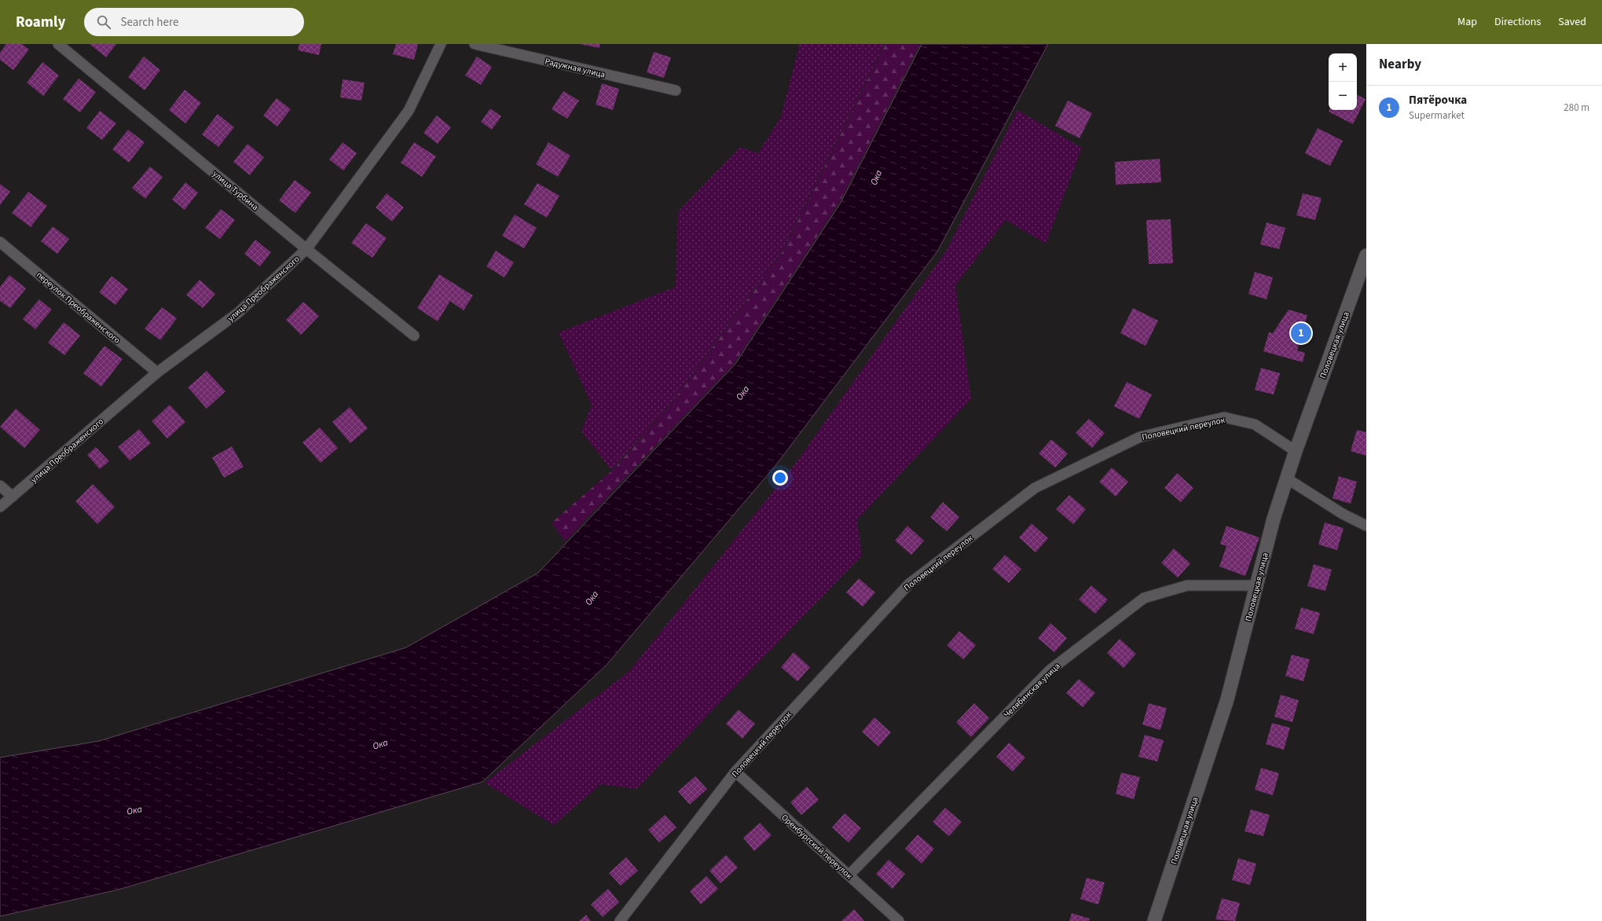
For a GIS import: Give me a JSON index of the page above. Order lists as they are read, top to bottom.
{
  "streets": {
    "street": [
      "Радужная улица",
      "улица Турбина",
      "улица Преображенского",
      "переулок Преображенского",
      "Половецкая улица",
      "Половецкий переулок",
      "Челябинская улица",
      "Оренбургский переулок"
    ]
  },
  "crossings": [
    ["улица Турбина", "улица Преображенского"],
    ["улица Преображенского", "переулок Преображенского"],
    ["Половецкая улица", "Половецкий переулок"],
    ["Половецкая улица", "Челябинская улица"],
    ["Половецкий переулок", "Оренбургский переулок"],
    ["Челябинская улица", "Оренбургский переулок"]
  ],
  "water": ["Ока"],
  "page": {
    "header": "Roamly",
    "search": "Search here",
    "nav": ["Map", "Directions", "Saved"],
    "heading": "Nearby",
    "map_buttons": ["+", "−"],
    "list": [
      {
        "mark": "1",
        "name": "Пятёрочка",
        "note": "Supermarket",
        "value": "280 m"
      }
    ],
    "pins": "1"
  }
}
